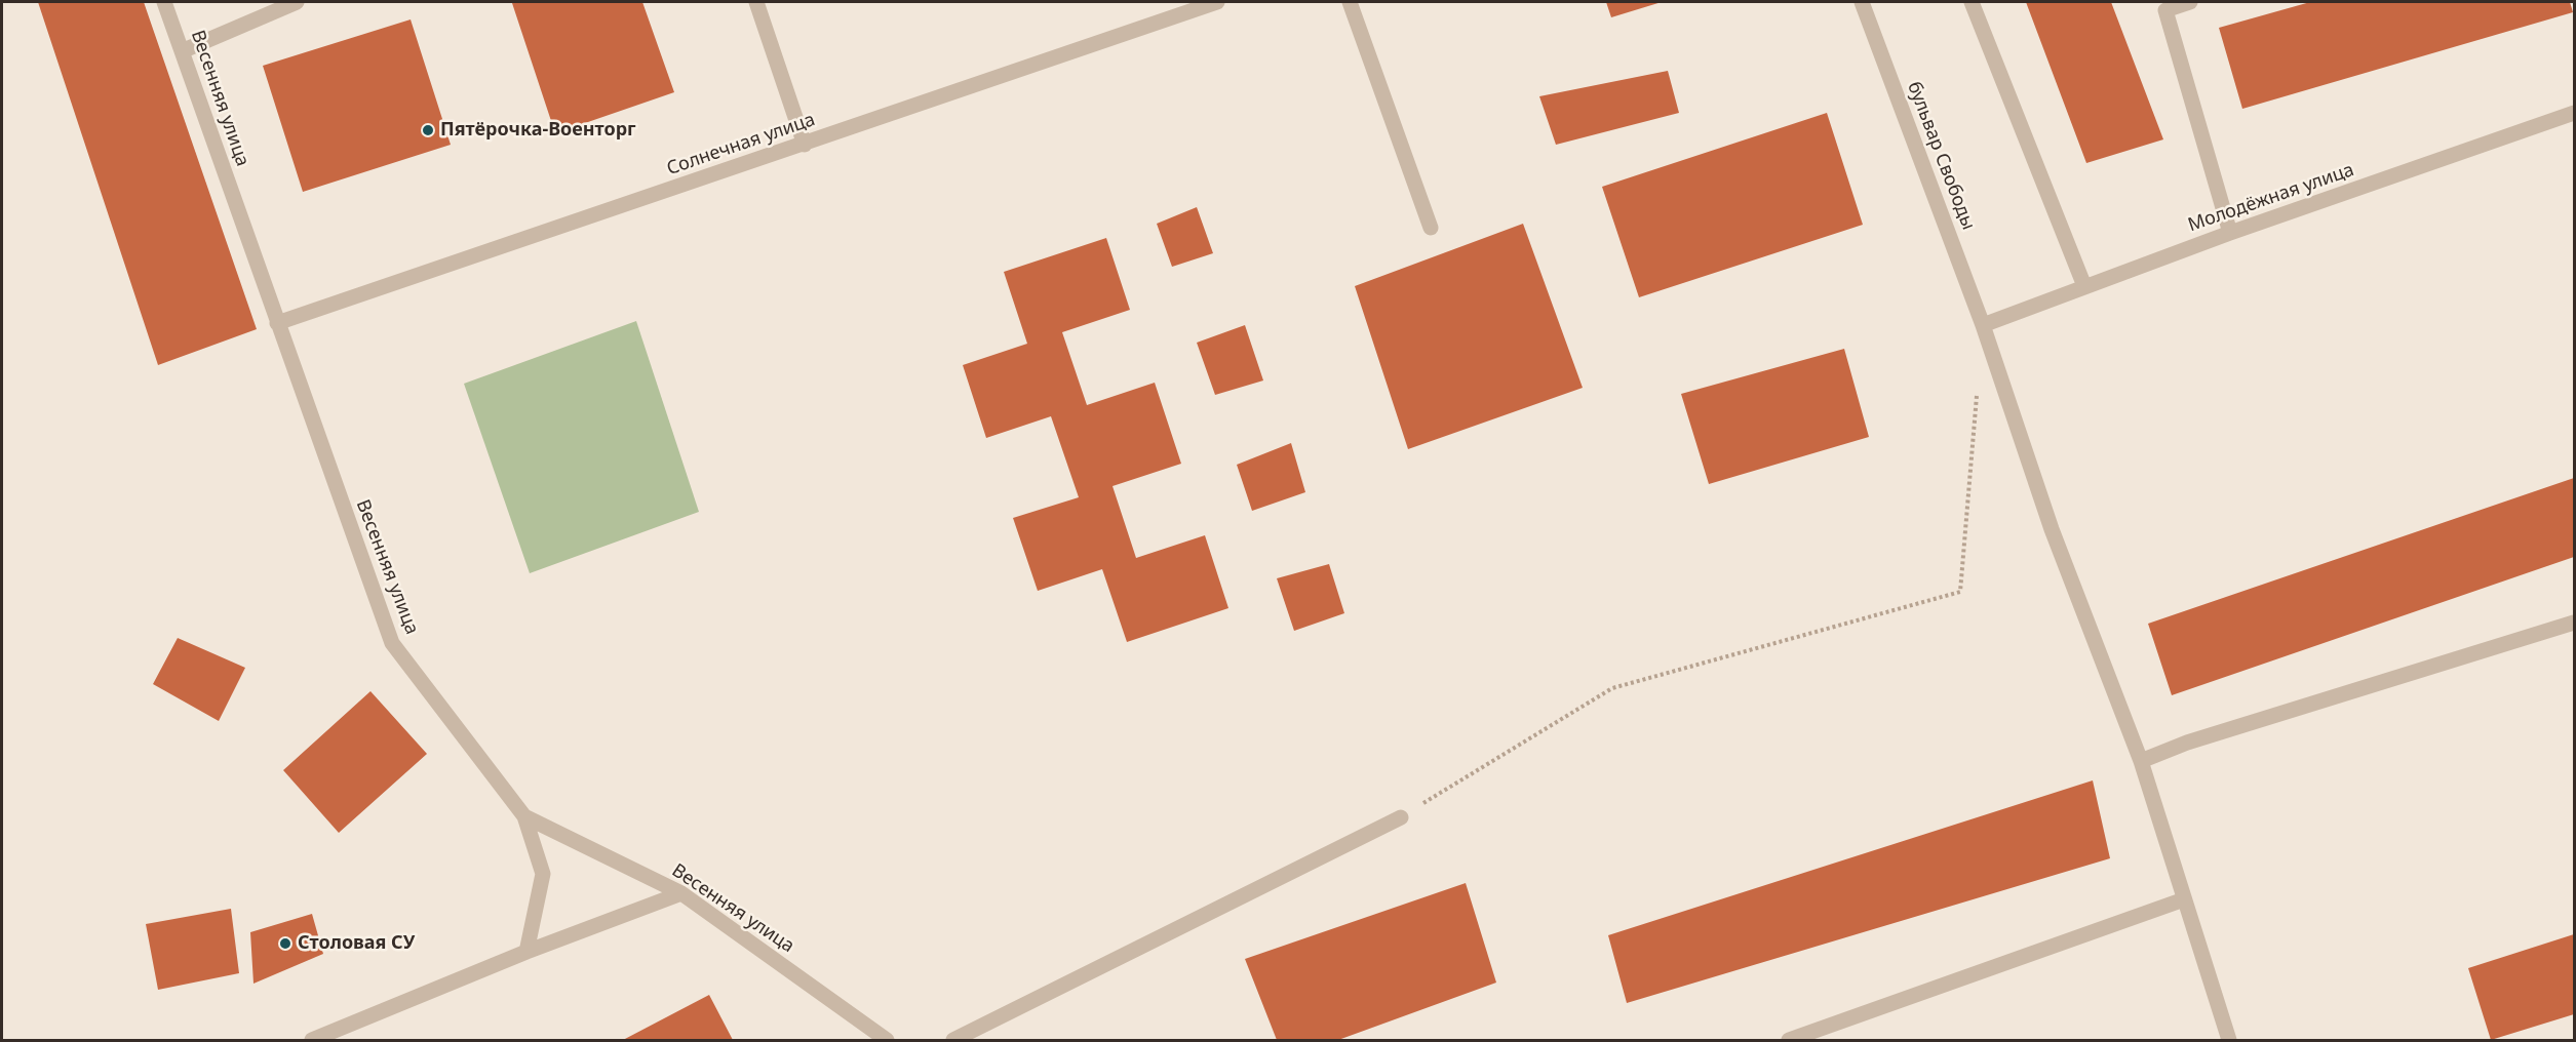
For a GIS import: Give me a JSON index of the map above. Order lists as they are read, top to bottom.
{
  "streets": {
    "street": [
      "Весенняя улица",
      "Солнечная улица",
      "бульвар Свободы",
      "Молодёжная улица"
    ]
  },
  "crossings": [
    ["Весенняя улица", "Солнечная улица"],
    ["бульвар Свободы", "Молодёжная улица"]
  ],
  "places": ["Пятёрочка-Военторг", "Столовая СУ"]
}
